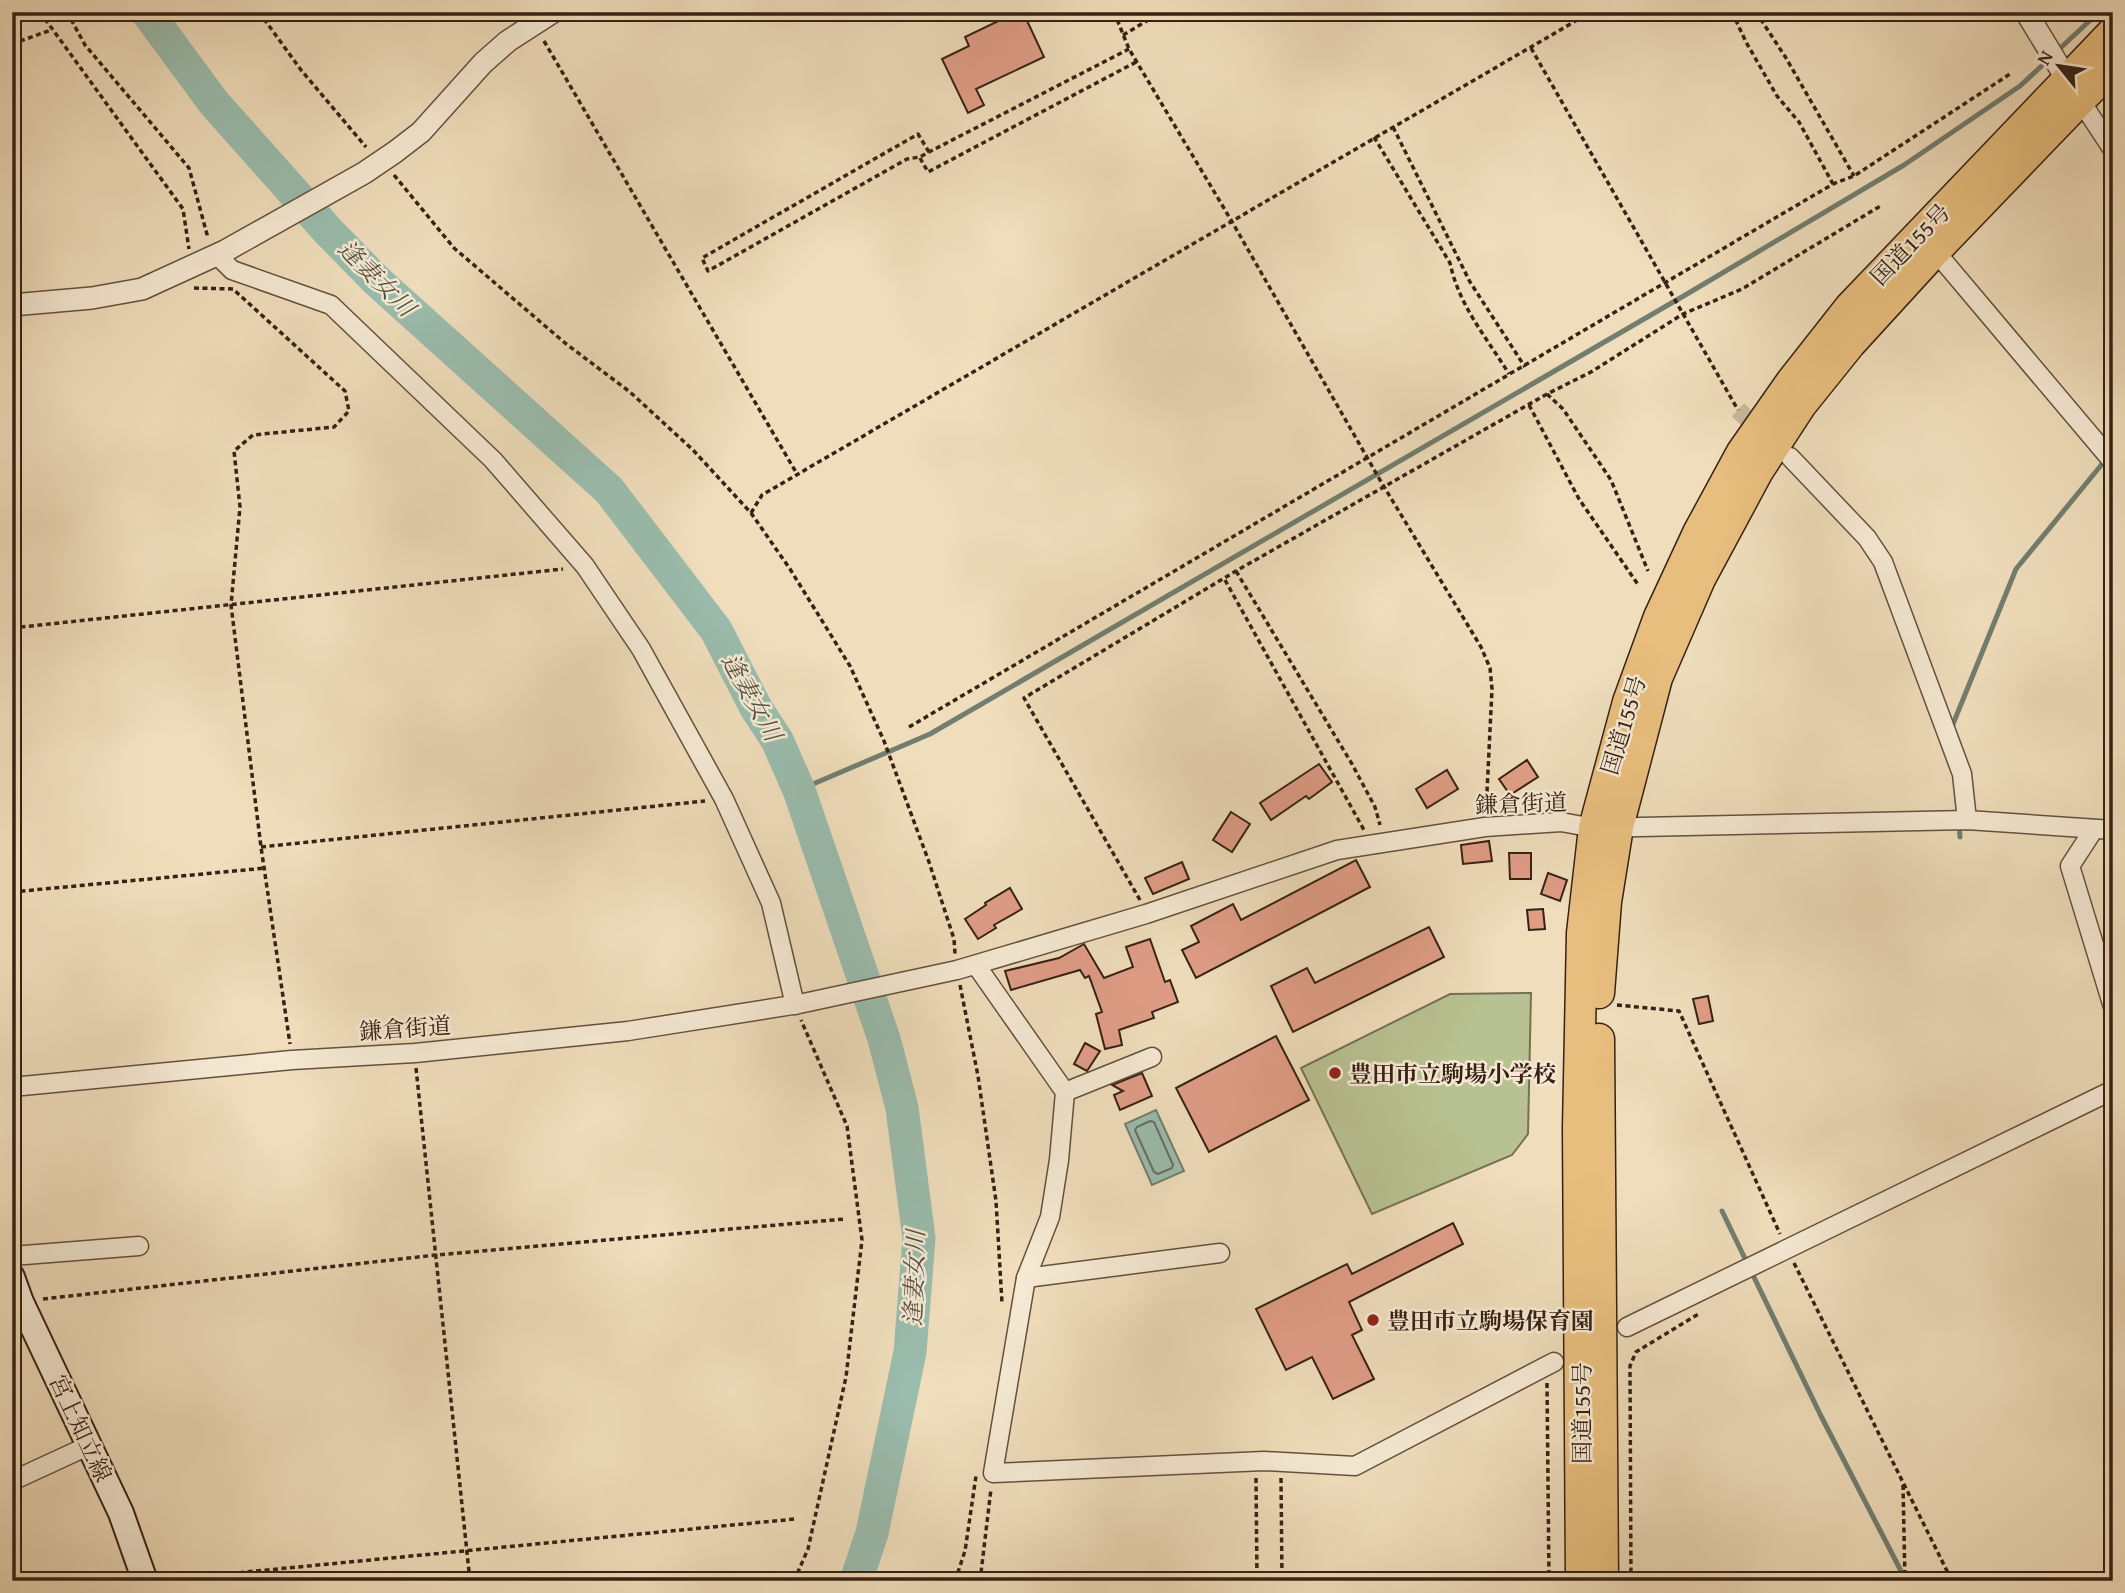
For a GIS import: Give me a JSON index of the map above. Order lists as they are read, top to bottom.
{
  "streets": {
    "highway": ["国道155号"],
    "main road": ["宮上知立線"],
    "street": ["鎌倉街道"]
  },
  "crossings": [
    ["国道155号", "鎌倉街道"]
  ],
  "water": ["逢妻女川"],
  "places": ["豊田市立駒場小学校", "豊田市立駒場保育園"],
  "north": "top left"
}
